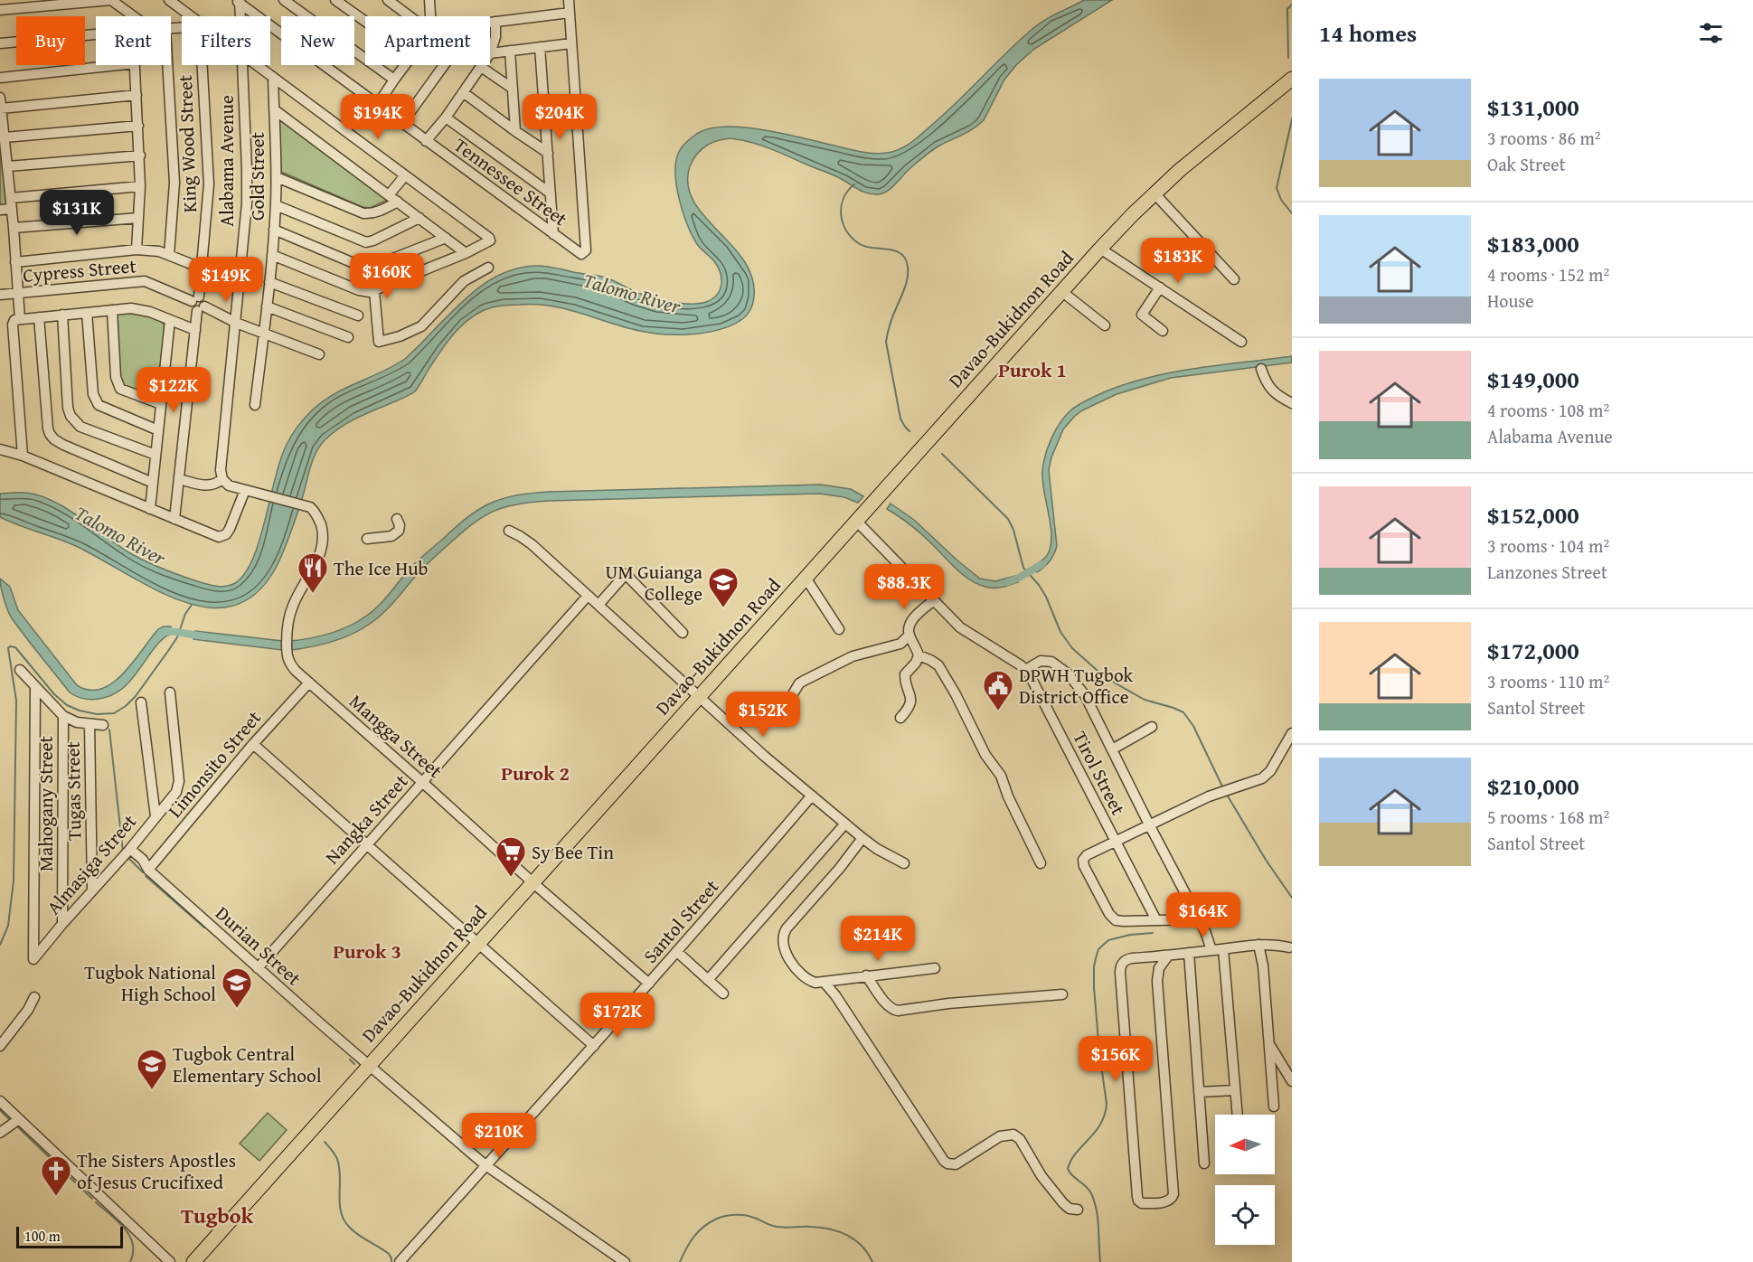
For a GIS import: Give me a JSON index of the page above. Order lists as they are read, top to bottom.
{
  "streets": {
    "highway": ["Davao-Bukidnon Road"],
    "street": [
      "King Wood Street",
      "Alabama Avenue",
      "Gold Street",
      "Tennessee Street",
      "Cypress Street",
      "Mangga Street",
      "Limonsito Street",
      "Tirol Street",
      "Tugas Street",
      "Mahogany Street",
      "Nangka Street",
      "Almasiga Street",
      "Santol Street",
      "Durian Street"
    ]
  },
  "crossings": [
    ["King Wood Street", "Cypress Street"],
    ["Alabama Avenue", "Tennessee Street"],
    ["Davao-Bukidnon Road", "Mangga Street"],
    ["Davao-Bukidnon Road", "Tirol Street"],
    ["Davao-Bukidnon Road", "Durian Street"],
    ["Mangga Street", "Limonsito Street"],
    ["Mangga Street", "Nangka Street"],
    ["Mangga Street", "Santol Street"],
    ["Limonsito Street", "Durian Street"],
    ["Tugas Street", "Almasiga Street"],
    ["Mahogany Street", "Almasiga Street"],
    ["Nangka Street", "Durian Street"],
    ["Almasiga Street", "Durian Street"],
    ["Santol Street", "Durian Street"]
  ],
  "districts": [
    "Purok 1",
    "Purok 2",
    "Purok 3",
    "Tugbok"
  ],
  "water": ["Talomo River"],
  "places": {
    "restaurant": ["The Ice Hub"],
    "school or university": ["UM Guianga College", "Tugbok National High School", "Tugbok Central Elementary School"],
    "public building": ["DPWH Tugbok District Office"],
    "supermarket": ["Sy Bee Tin"],
    "church": ["The Sisters Apostles of Jesus Crucifixed"]
  },
  "scale_bar": "100 m",
  "north": "left",
  "page": {
    "heading": "14 homes",
    "chip": [
      "Buy",
      "Rent",
      "Filters",
      "New",
      "Apartment"
    ],
    "list": [
      {
        "name": "$131,000",
        "note": "3 rooms · 86 m² · Oak Street"
      },
      {
        "name": "$183,000",
        "note": "4 rooms · 152 m² · House"
      },
      {
        "name": "$149,000",
        "note": "4 rooms · 108 m² · Alabama Avenue"
      },
      {
        "name": "$152,000",
        "note": "3 rooms · 104 m² · Lanzones Street"
      },
      {
        "name": "$172,000",
        "note": "3 rooms · 110 m² · Santol Street"
      },
      {
        "name": "$210,000",
        "note": "5 rooms · 168 m² · Santol Street"
      }
    ],
    "price": [
      "$194K",
      "$204K",
      "$131K",
      "$183K",
      "$160K",
      "$149K",
      "$122K",
      "$88.3K",
      "$152K",
      "$164K",
      "$214K",
      "$172K",
      "$156K",
      "$210K"
    ],
    "scale": "100 m"
  }
}
